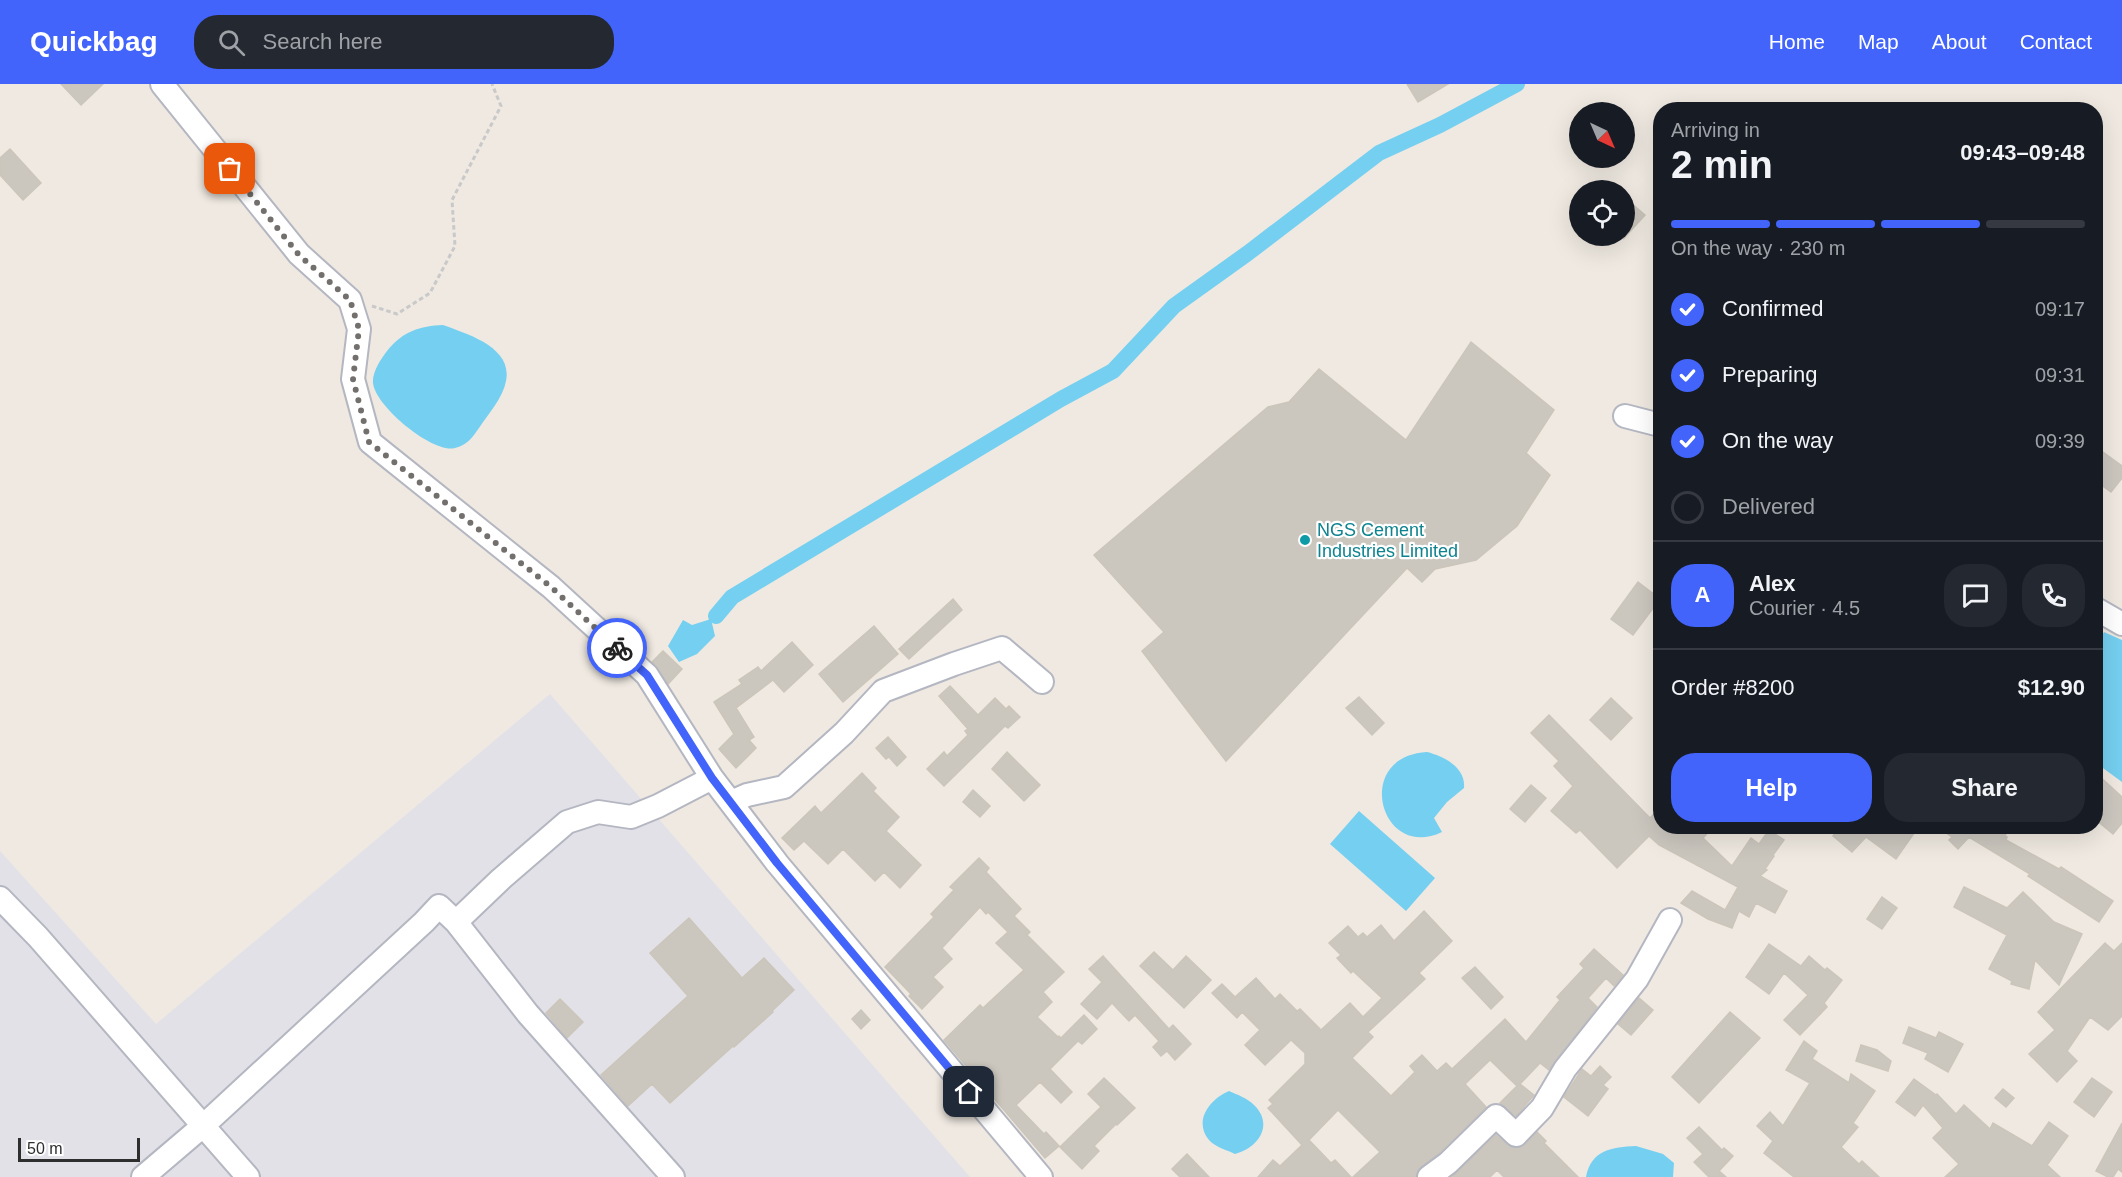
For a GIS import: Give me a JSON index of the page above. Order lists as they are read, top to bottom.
{
  "places": ["NGS Cement Industries Limited"],
  "scale_bar": "50 m",
  "north": "bottom right",
  "page": {
    "header": "Quickbag",
    "search": "Search here",
    "nav": [
      "Home",
      "Map",
      "About",
      "Contact"
    ],
    "heading": ["2 min", "Arriving in", "09:43–09:48"],
    "panel": [
      "Alex",
      "Courier · 4.5",
      "Order #8200",
      "$12.90"
    ],
    "bar": "On the way · 230 m",
    "list": [
      ["Confirmed", "09:17"],
      ["Preparing", "09:31"],
      ["On the way", "09:39"],
      "Delivered"
    ],
    "round": "A",
    "buttons": ["Help", "Share"],
    "scale": "50 m"
  }
}
